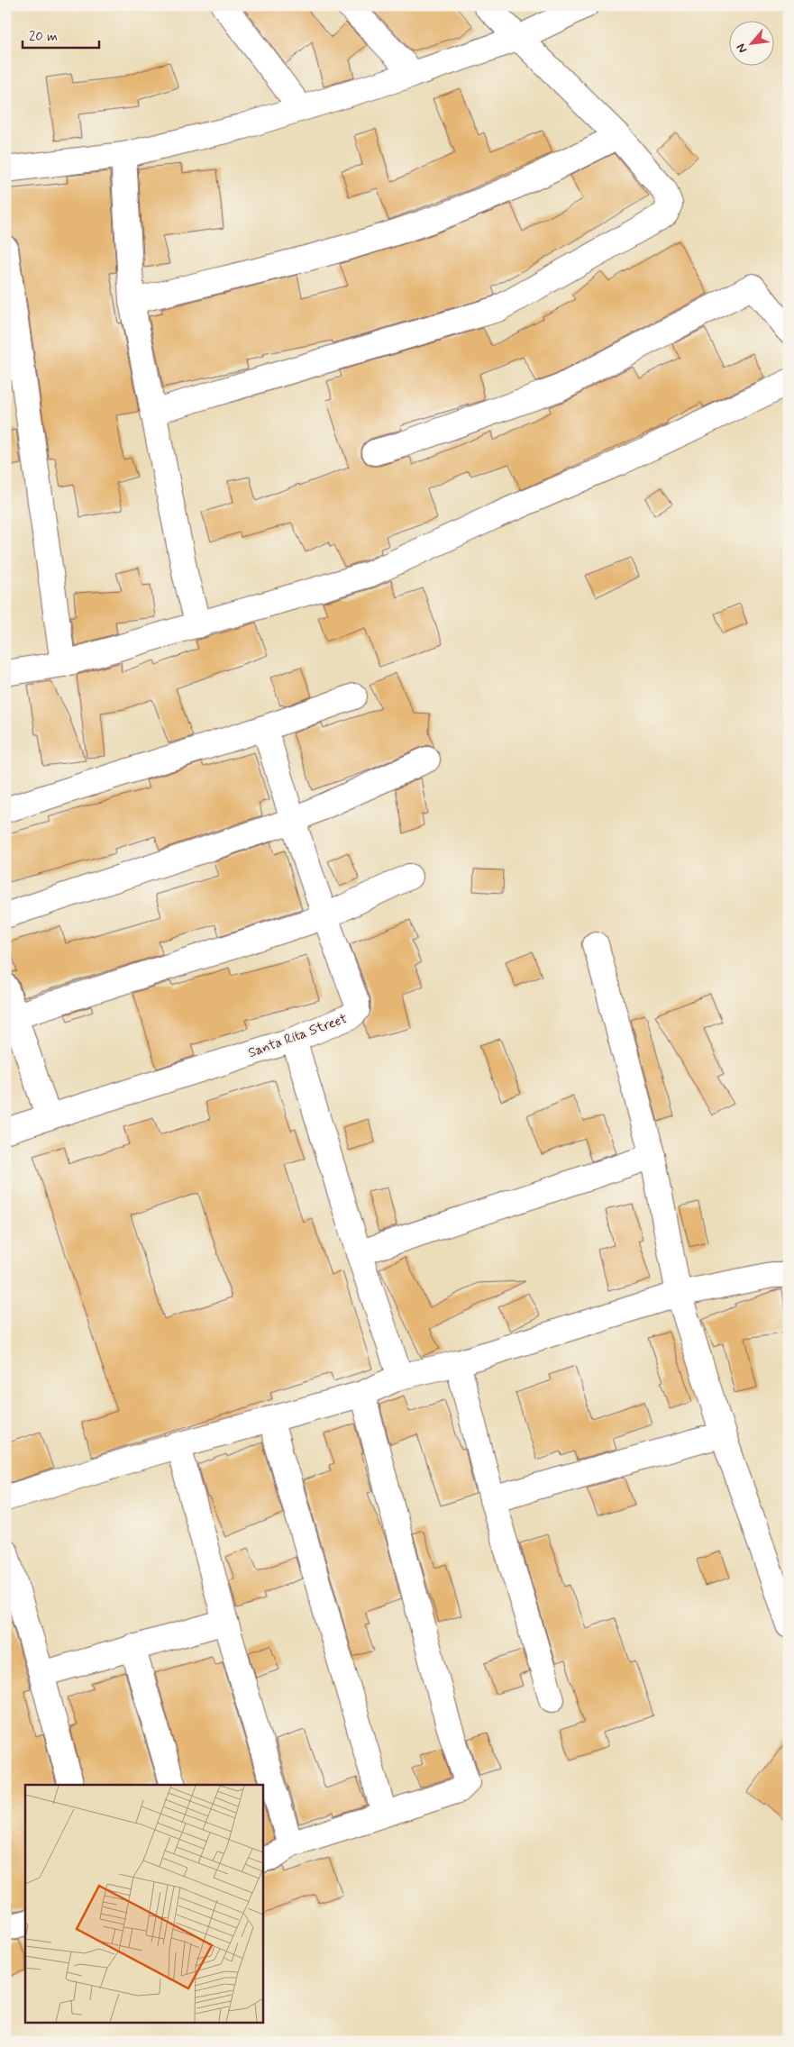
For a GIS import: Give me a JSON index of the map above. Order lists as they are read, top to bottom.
{
  "streets": {
    "street": ["Santa Rita Street"]
  },
  "scale_bar": "20 m",
  "north": "bottom left"
}
